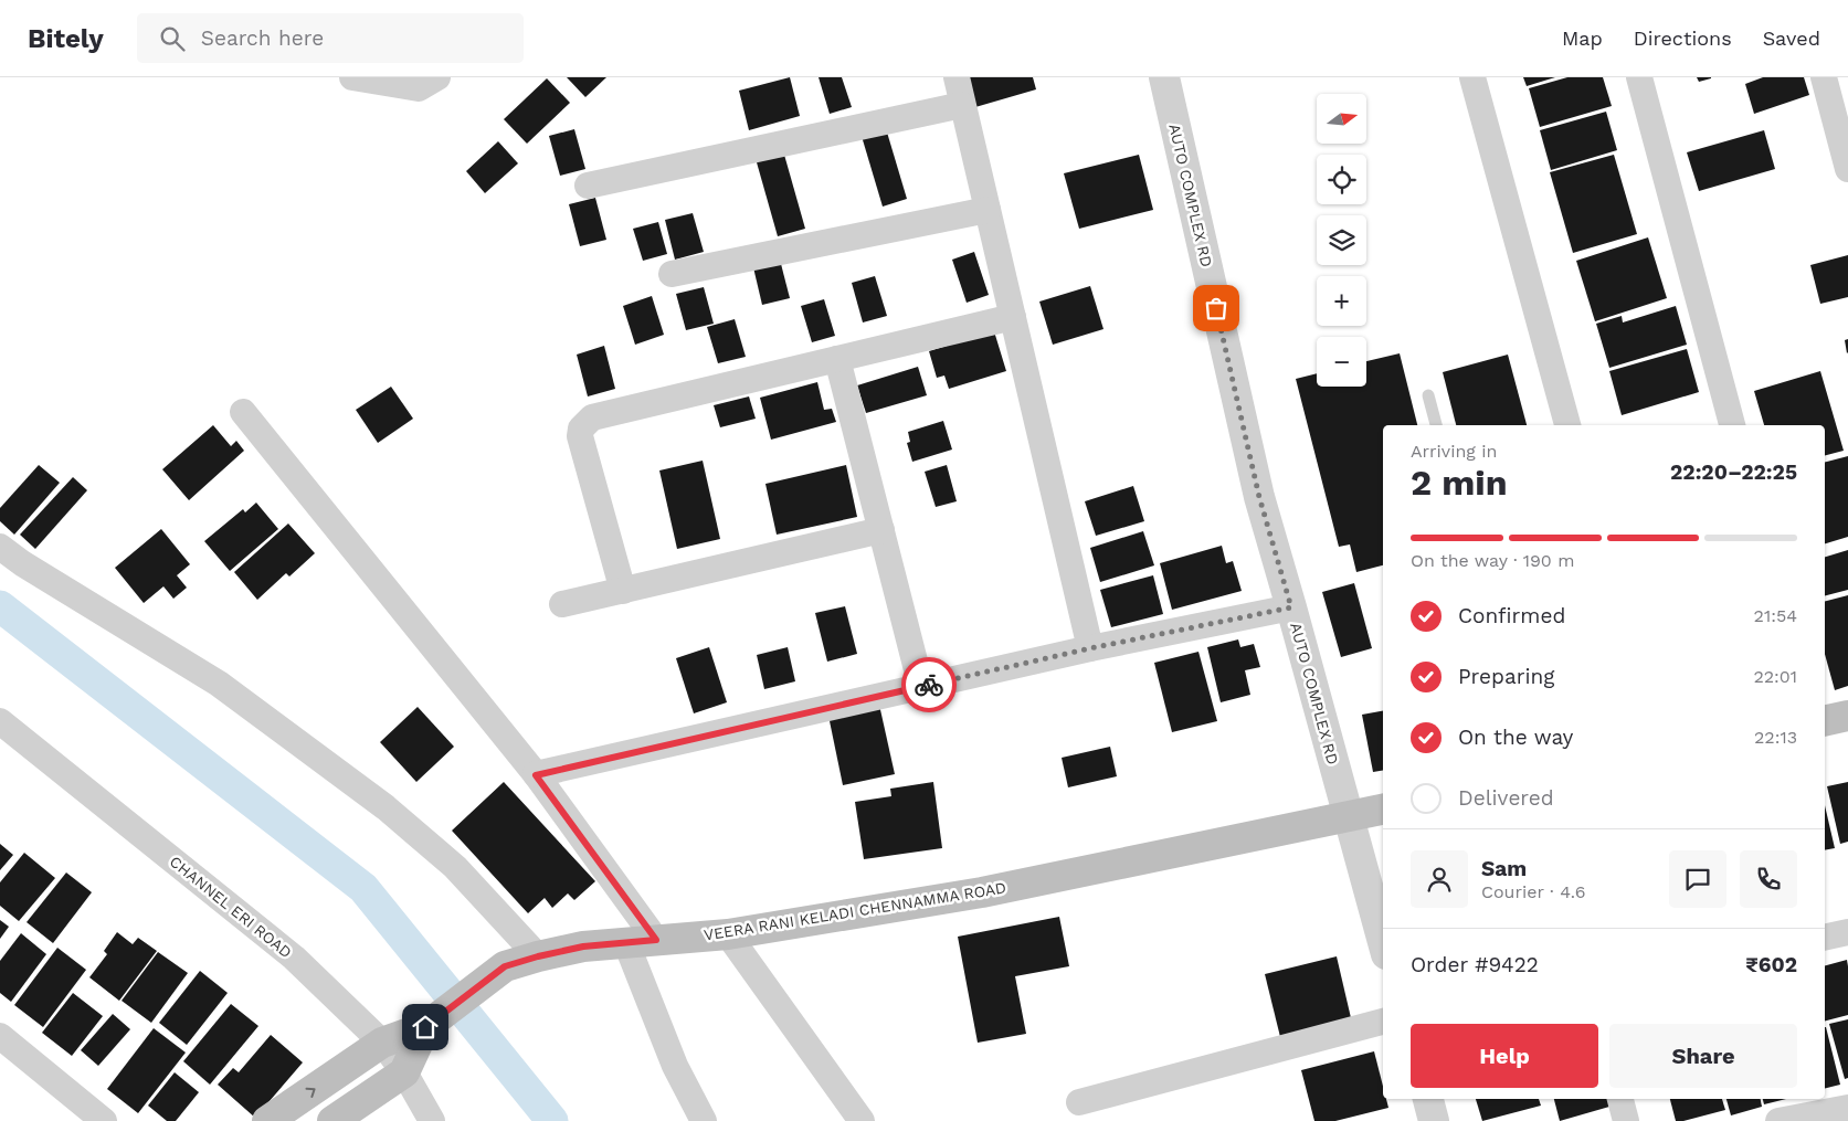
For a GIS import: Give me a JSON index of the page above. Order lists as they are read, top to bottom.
{
  "streets": {
    "main road": ["VEERA RANI KELADI CHENNAMMA ROAD"],
    "street": ["AUTO COMPLEX RD", "CHANNEL ERI ROAD"]
  },
  "crossings": [
    ["AUTO COMPLEX RD", "VEERA RANI KELADI CHENNAMMA ROAD"],
    ["CHANNEL ERI ROAD", "VEERA RANI KELADI CHENNAMMA ROAD"]
  ],
  "north": "right",
  "page": {
    "header": "Bitely",
    "search": "Search here",
    "nav": ["Map", "Directions", "Saved"],
    "map_buttons": ["+", "−"],
    "heading": ["2 min", "Arriving in", "22:20–22:25"],
    "panel": [
      "Sam",
      "Courier · 4.6",
      "Order #9422",
      "₹602"
    ],
    "bar": "On the way · 190 m",
    "list": [
      ["Confirmed", "21:54"],
      ["Preparing", "22:01"],
      ["On the way", "22:13"],
      "Delivered"
    ],
    "buttons": ["Help", "Share"]
  }
}
